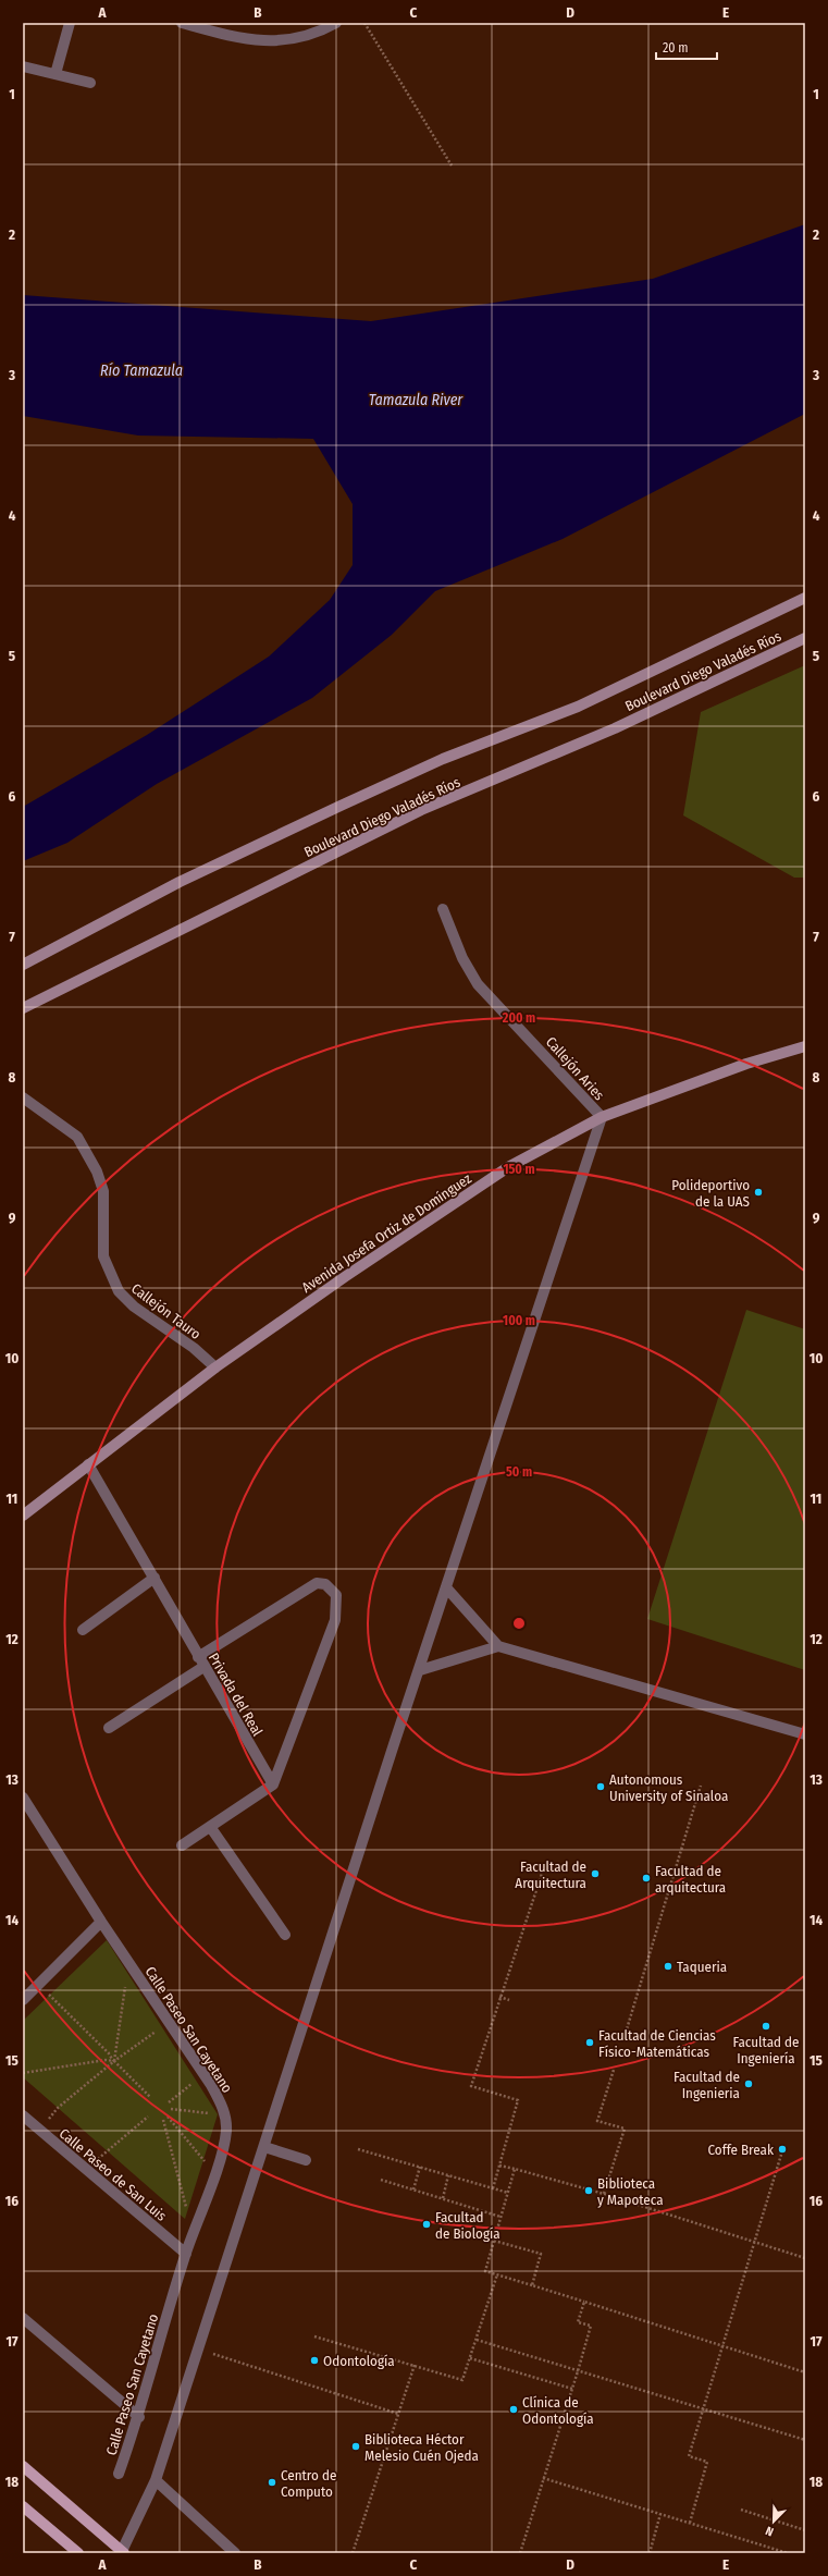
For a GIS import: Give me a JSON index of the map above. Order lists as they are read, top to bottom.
{
  "streets": {
    "main road": ["Boulevard Diego Valadés Ríos", "Avenida Josefa Ortiz de Domínguez"],
    "street": [
      "Callejón Aries",
      "Callejón Tauro",
      "Privada del Real",
      "Calle Paseo San Cayetano",
      "Calle Paseo de San Luis"
    ]
  },
  "crossings": [
    ["Callejón Aries", "Avenida Josefa Ortiz de Domínguez"],
    ["Avenida Josefa Ortiz de Domínguez", "Callejón Tauro"],
    ["Avenida Josefa Ortiz de Domínguez", "Privada del Real"],
    ["Calle Paseo San Cayetano", "Calle Paseo de San Luis"]
  ],
  "water": ["Río Tamazula", "Tamazula River"],
  "places": [
    "Polideportivo de la UAS",
    "Autonomous University of Sinaloa",
    "Facultad de Arquitectura",
    "Facultad de arquitectura",
    "Taqueria",
    "Facultad de Ingeniería",
    "Facultad de Ciencias Físico-Matemáticas",
    "Facultad de Ingenieria",
    "Coffe Break",
    "Biblioteca y Mapoteca",
    "Facultad de Biología",
    "Odontología",
    "Clínica de Odontología",
    "Biblioteca Héctor Melesio Cuén Ojeda",
    "Centro de Computo"
  ],
  "scale_bar": "20 m",
  "north": "bottom left",
  "grid": {
    "columns": [
      "A",
      "B",
      "C",
      "D",
      "E"
    ],
    "rows": [
      "1",
      "2",
      "3",
      "4",
      "5",
      "6",
      "7",
      "8",
      "9",
      "10",
      "11",
      "12",
      "13",
      "14",
      "15",
      "16",
      "17",
      "18"
    ]
  },
  "rings": [
    "200 m",
    "150 m",
    "100 m",
    "50 m"
  ]
}
